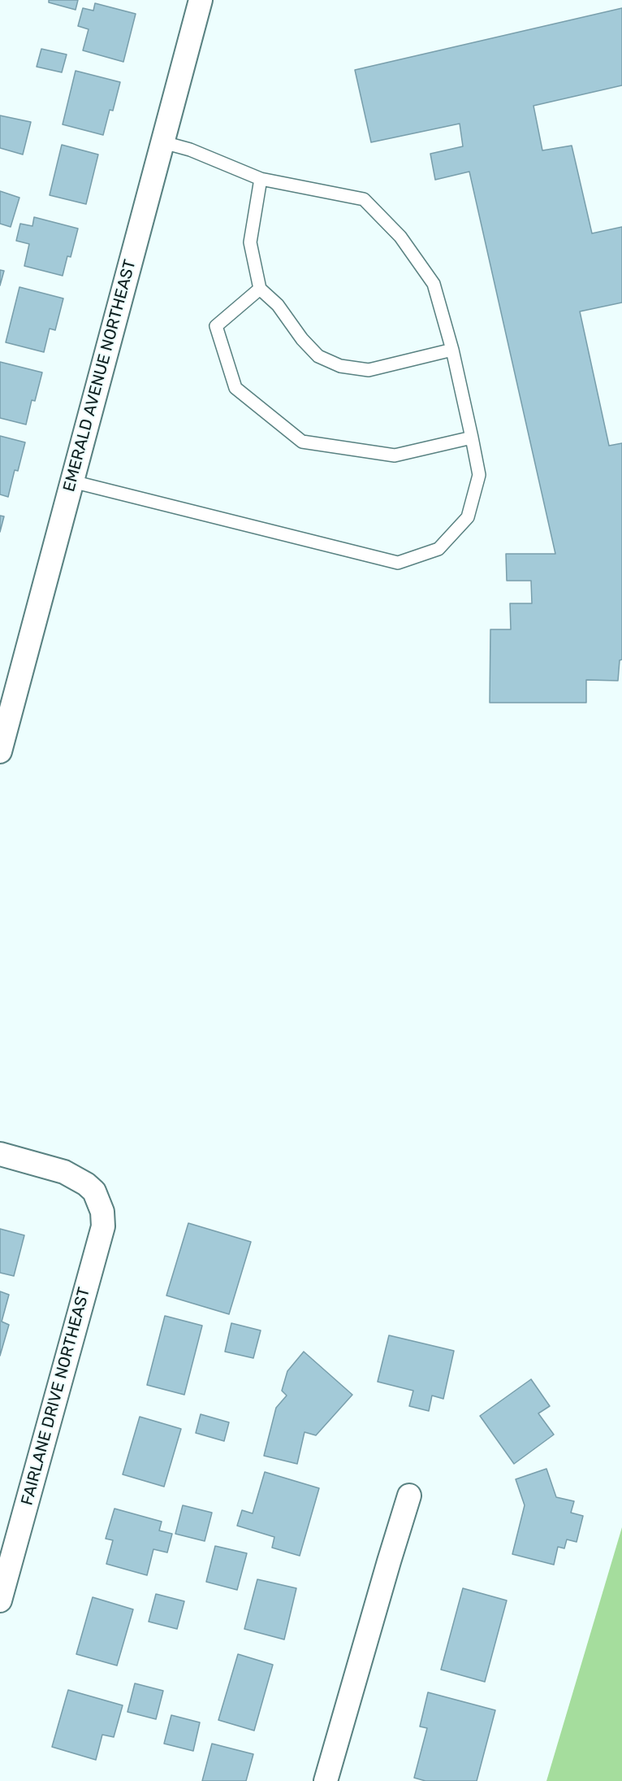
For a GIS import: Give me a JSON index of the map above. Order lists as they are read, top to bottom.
{
  "streets": {
    "street": ["EMERALD AVENUE NORTHEAST", "FAIRLANE DRIVE NORTHEAST"]
  }
}
